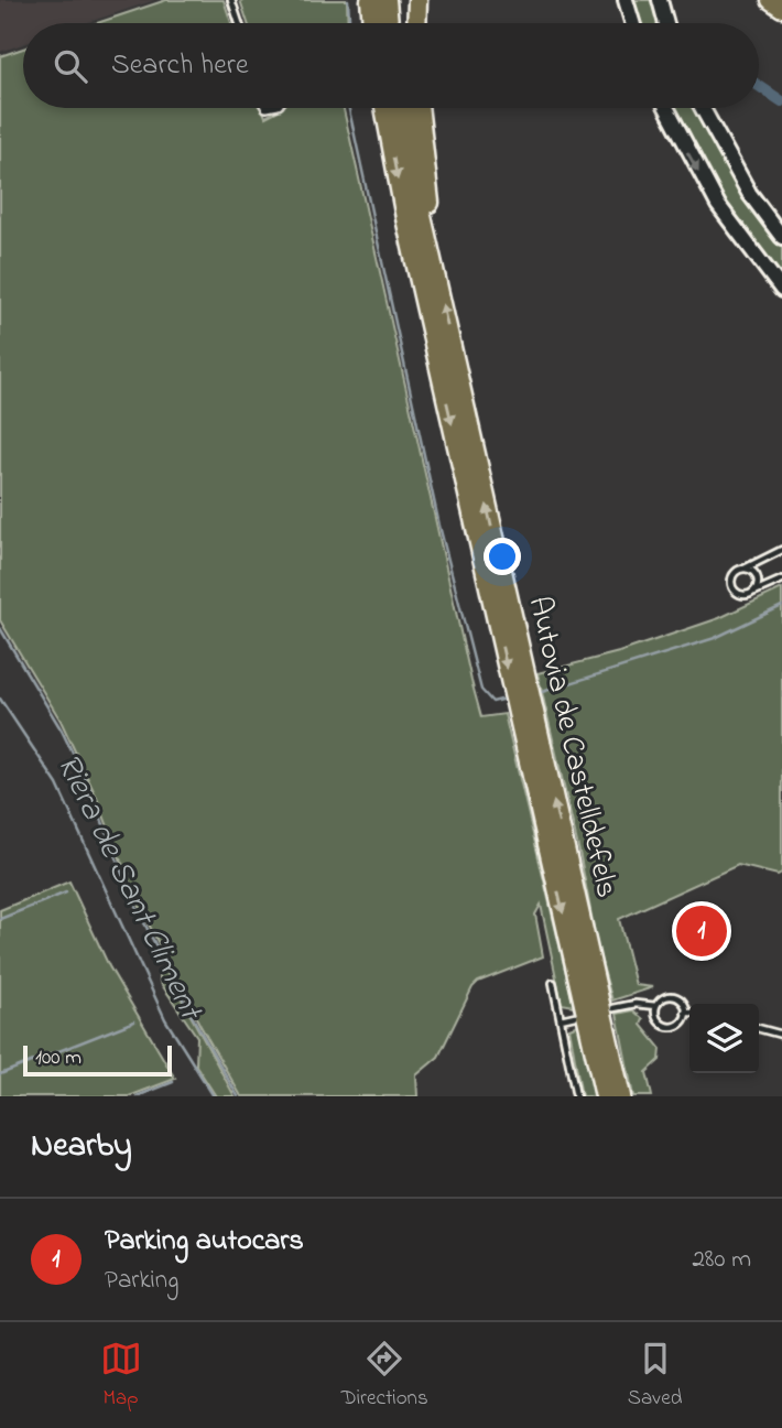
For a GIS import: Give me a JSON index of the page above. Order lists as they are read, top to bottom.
{
  "streets": {
    "highway": ["Autovia de Castelldefels"]
  },
  "water": ["Riera de Sant Climent"],
  "scale_bar": "100 m",
  "page": {
    "search": "Search here",
    "pins": "1",
    "scale": "100 m",
    "heading": "Nearby",
    "list": [
      {
        "mark": "1",
        "name": "Parking autocars",
        "note": "Parking",
        "value": "280 m"
      }
    ],
    "nav": ["Map", "Directions", "Saved"]
  }
}
